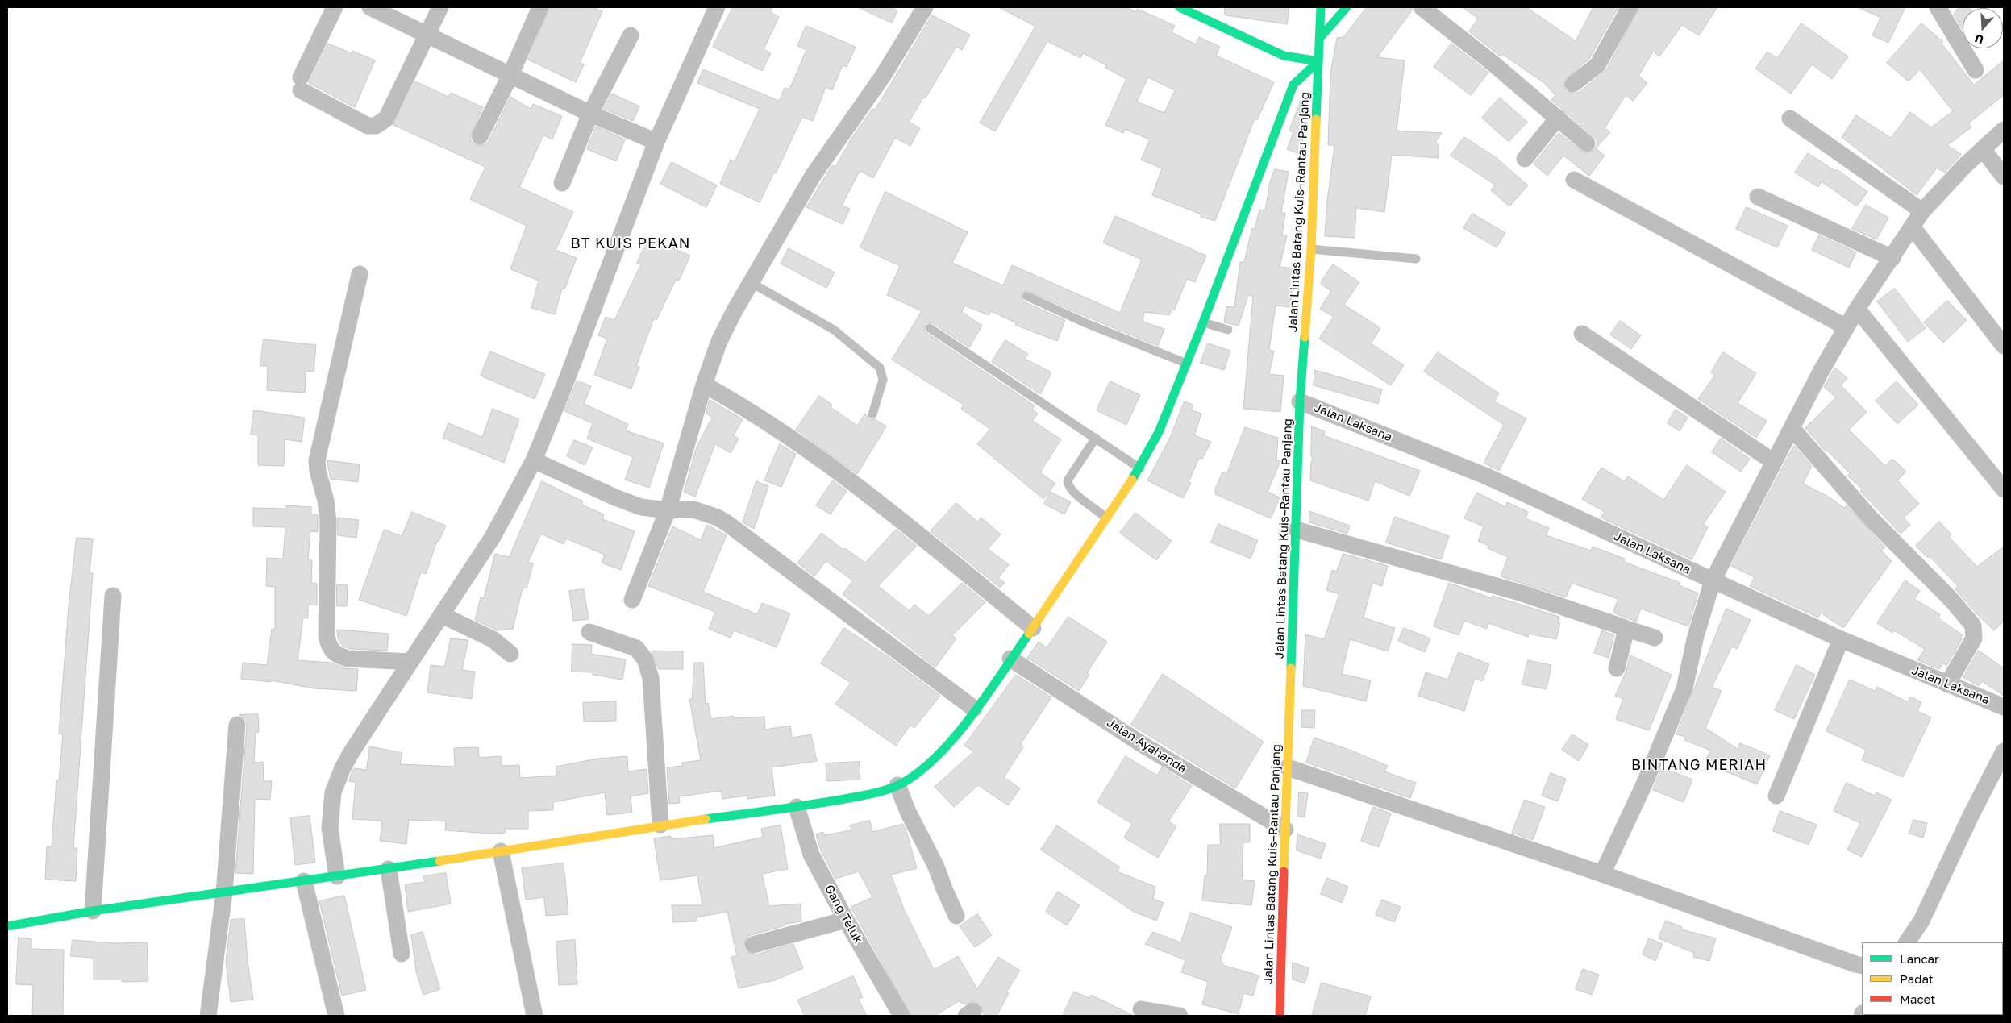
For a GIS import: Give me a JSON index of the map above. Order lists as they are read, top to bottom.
{
  "streets": {
    "street": [
      "Jalan Lintas Batang Kuis–Rantau Panjang",
      "Jalan Laksana",
      "Jalan Ayahanda",
      "Gang Teluk"
    ]
  },
  "crossings": [
    ["Jalan Lintas Batang Kuis–Rantau Panjang", "Jalan Laksana"],
    ["Jalan Lintas Batang Kuis–Rantau Panjang", "Jalan Ayahanda"]
  ],
  "districts": ["BT KUIS PEKAN", "BINTANG MERIAH"],
  "legend": ["Lancar", "Padat", "Macet"],
  "north": "bottom"
}
